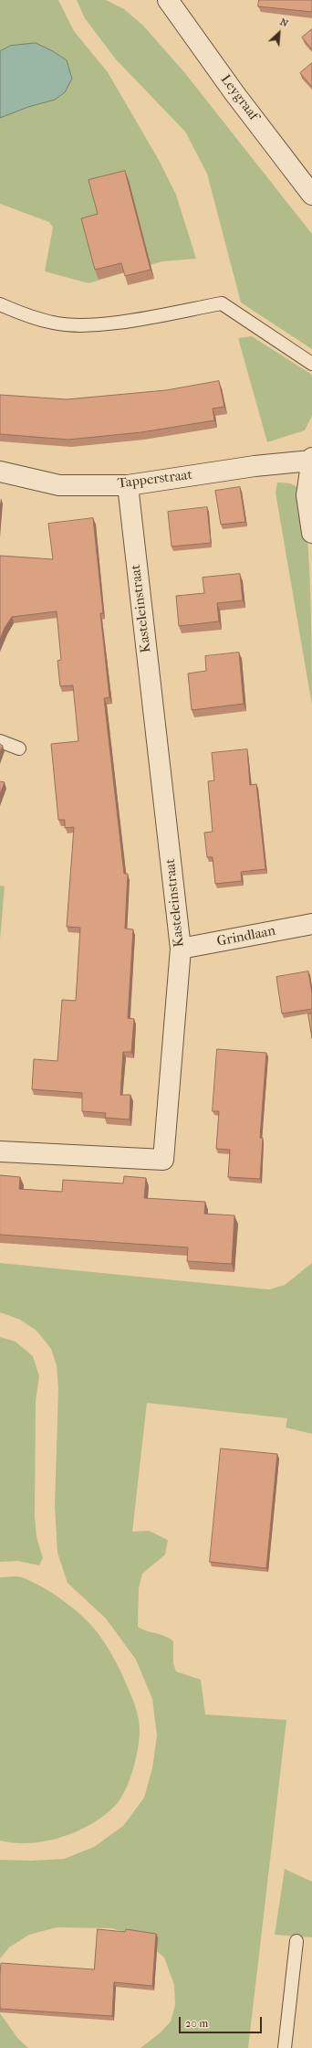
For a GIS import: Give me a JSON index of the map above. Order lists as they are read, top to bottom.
{
  "streets": {
    "street": [
      "Leygraaf",
      "Tapperstraat",
      "Kasteleinstraat",
      "Grindlaan"
    ]
  },
  "crossings": [
    ["Tapperstraat", "Kasteleinstraat"],
    ["Kasteleinstraat", "Grindlaan"]
  ],
  "scale_bar": "20 m",
  "north": "top right"
}
